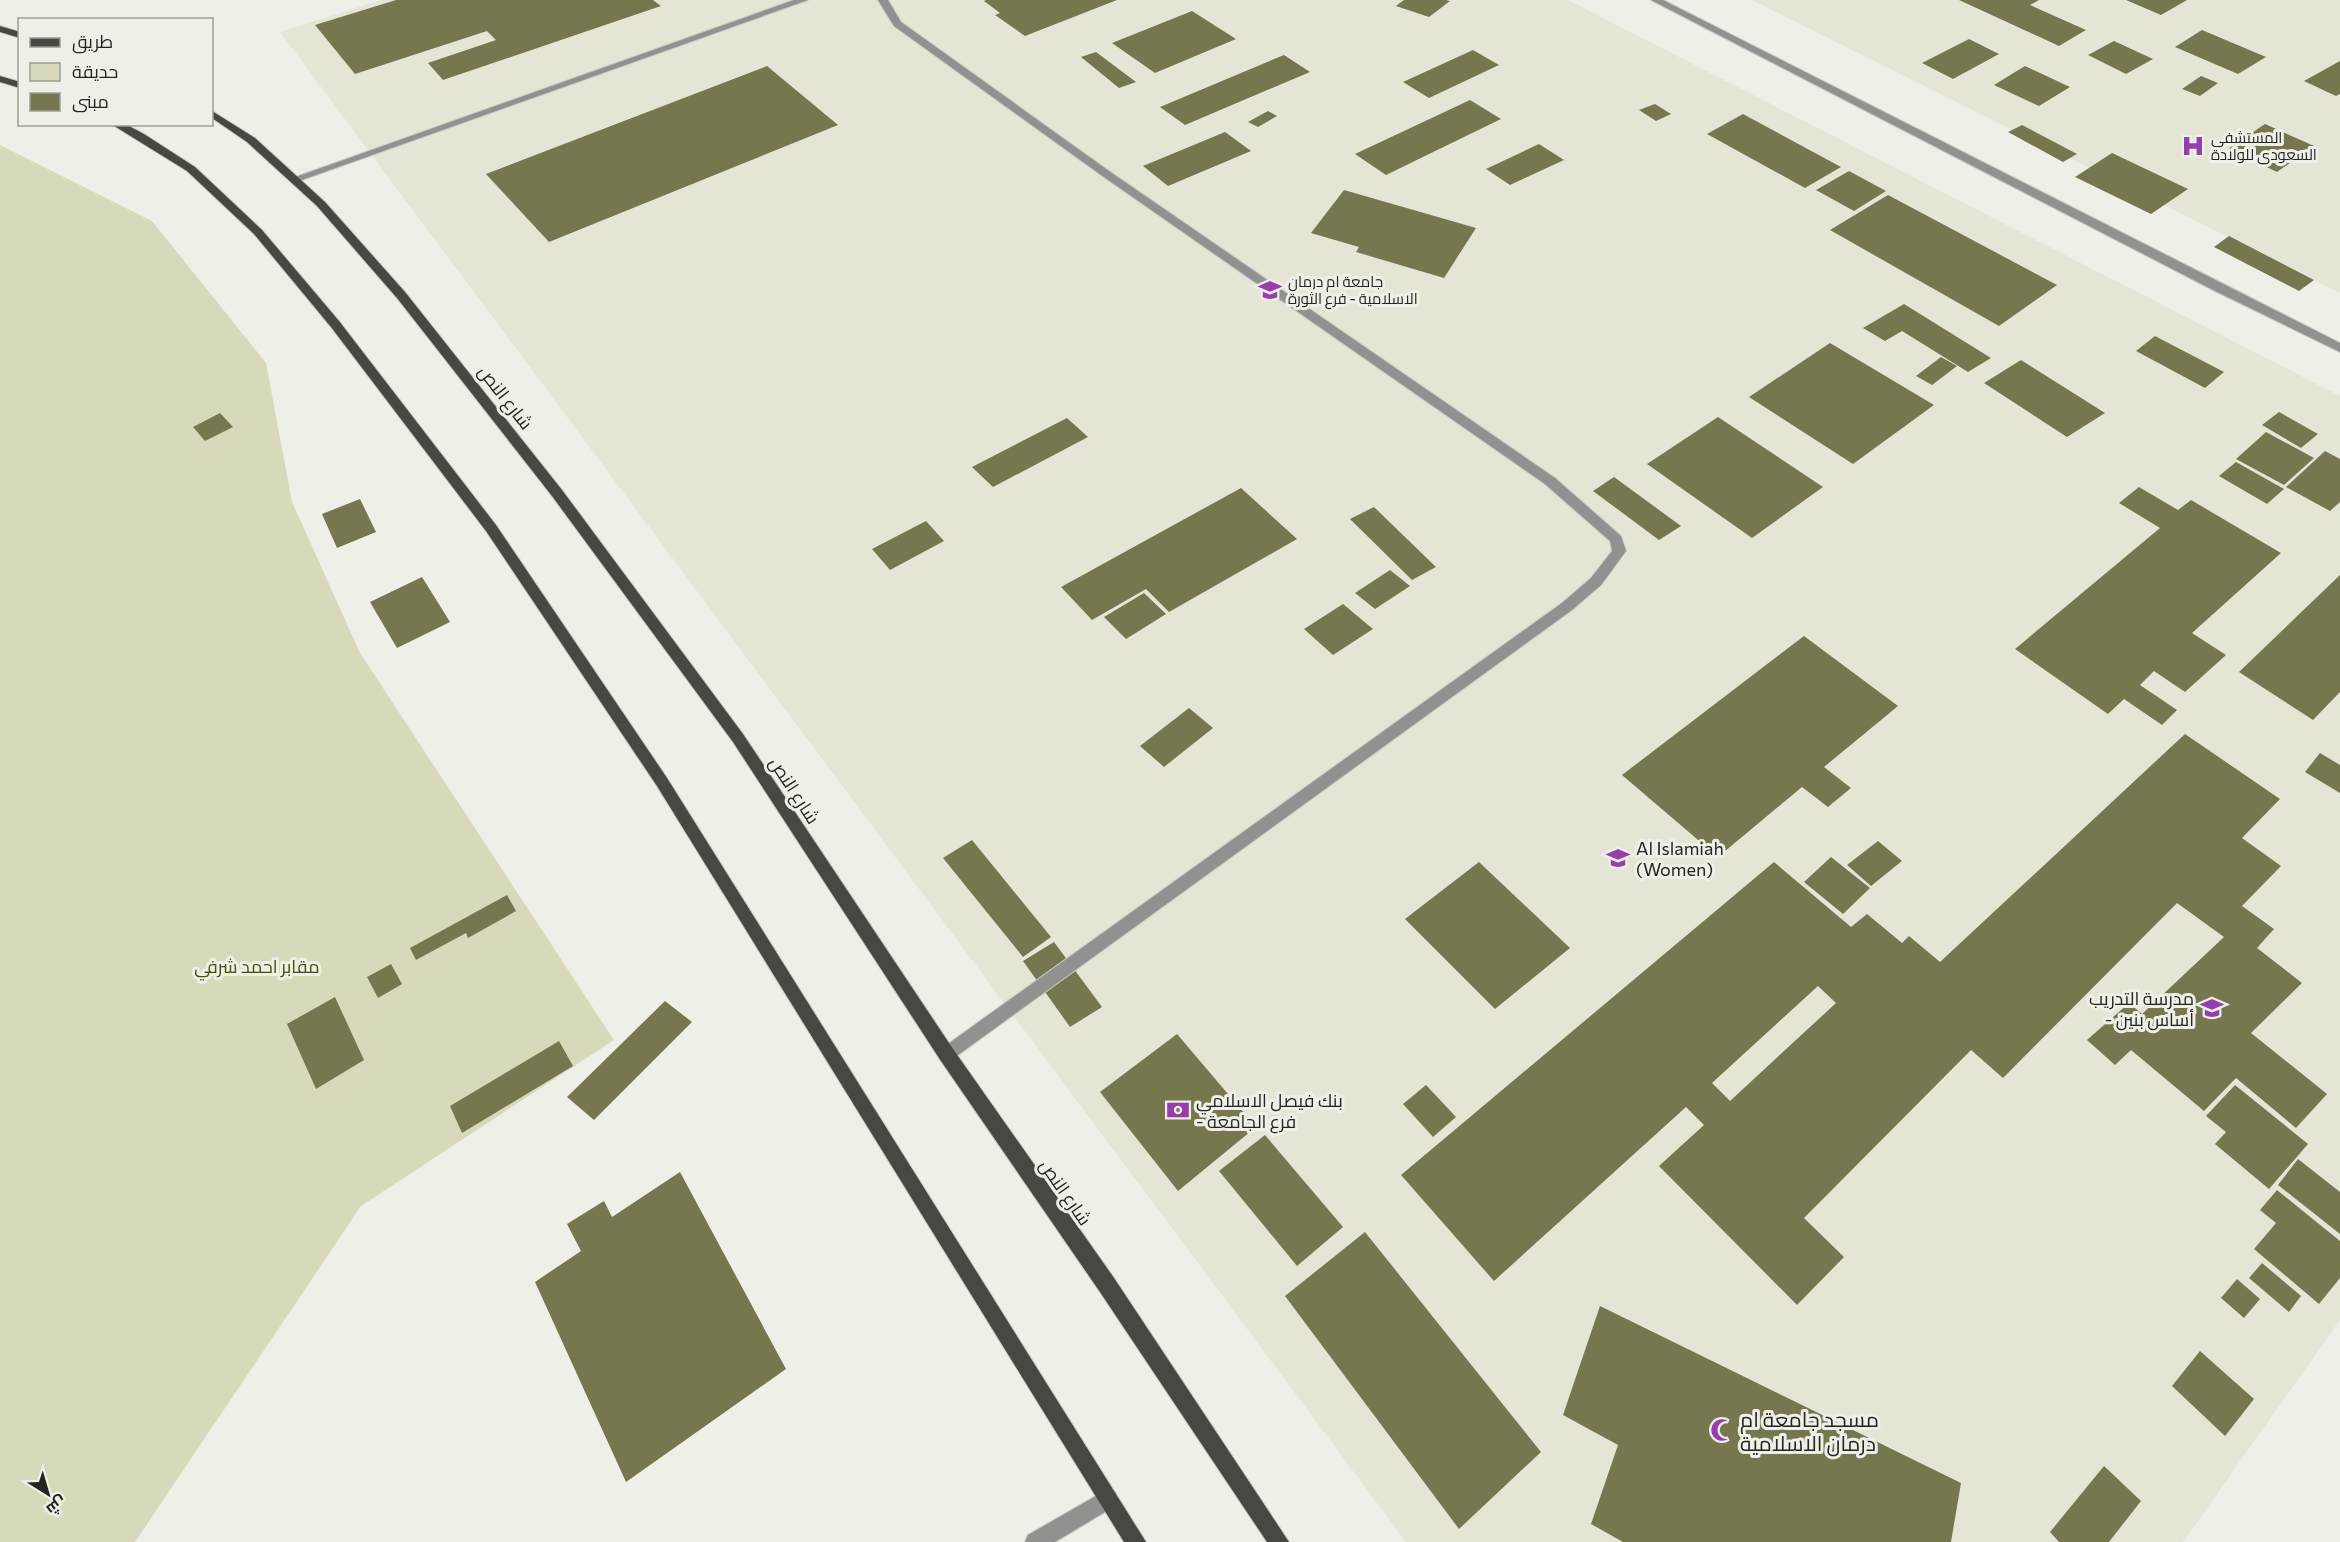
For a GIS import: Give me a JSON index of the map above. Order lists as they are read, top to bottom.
{
  "streets": {
    "main road": ["شارع النص"]
  },
  "parks": ["مقابر احمد شرفي"],
  "places": {
    "hospital": ["المستشفى السعودى للولادة"],
    "school or university": ["جامعة ام درمان الاسلامية - فرع الثورة", "Al Islamiah (Women)", "مدرسة التدريب - أساس بنين"],
    "bank": ["بنك فيصل الاسلامي - فرع الجامعة"],
    "mosque": ["مسجد جامعة ام درمان الاسلامية"]
  },
  "legend": ["طريق", "حديقة", "مبنى"],
  "north": "bottom right"
}
